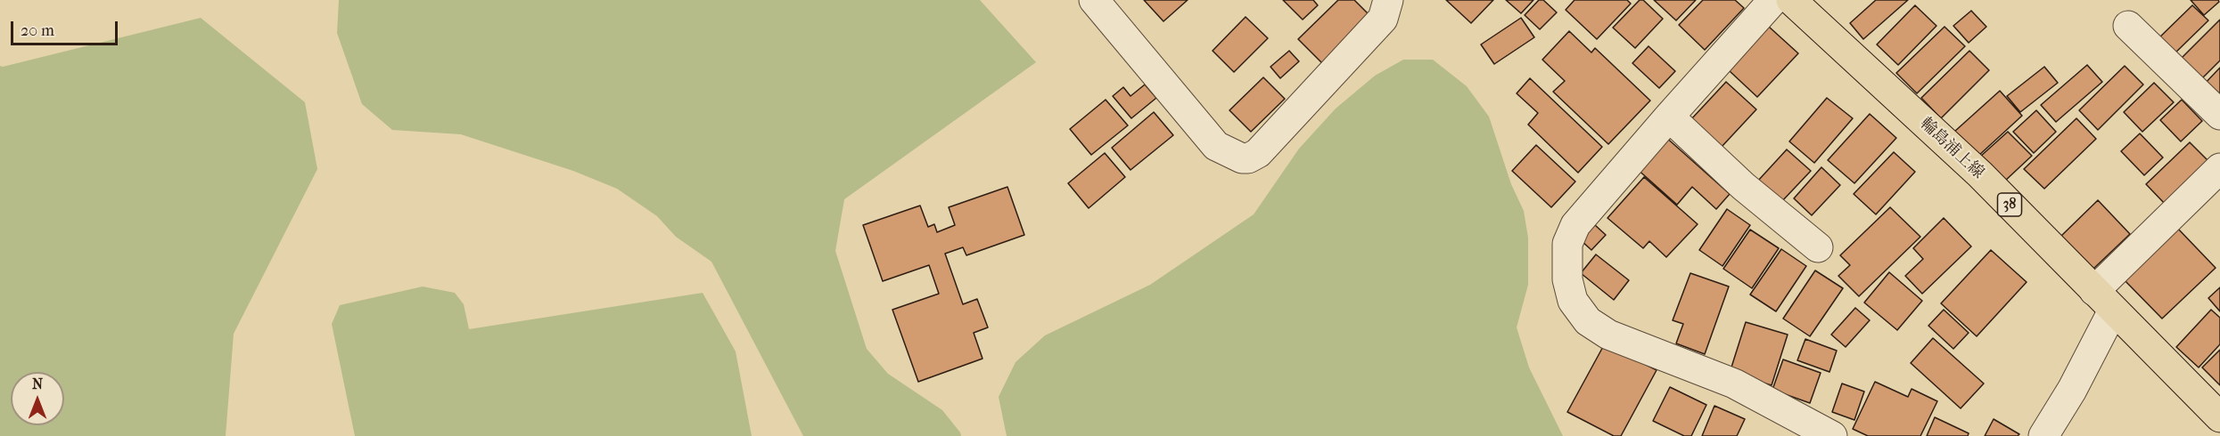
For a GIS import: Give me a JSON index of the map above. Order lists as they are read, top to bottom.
{
  "streets": {
    "main road": ["輪島浦上線", "38"]
  },
  "scale_bar": "20 m",
  "north": "top"
}
